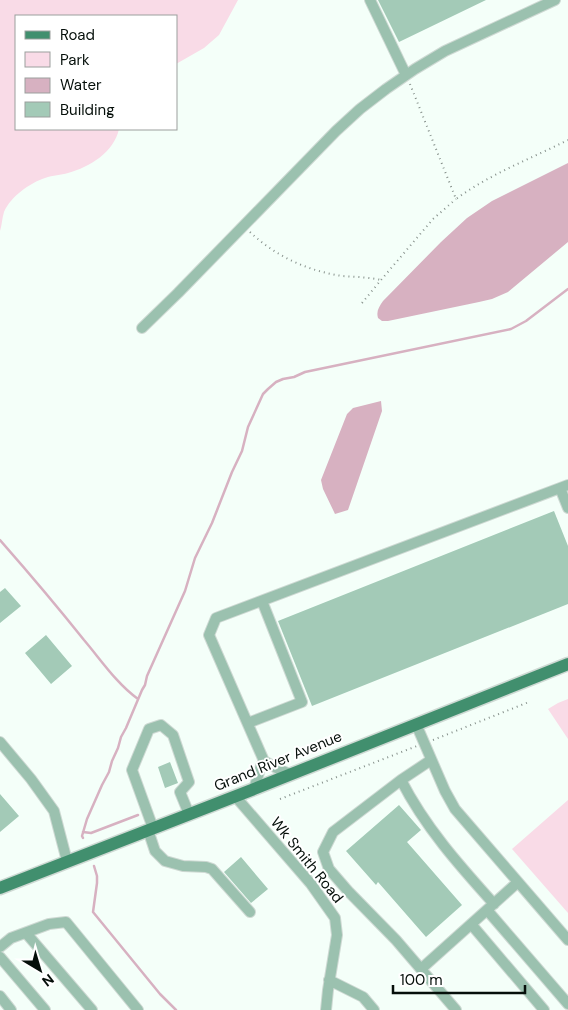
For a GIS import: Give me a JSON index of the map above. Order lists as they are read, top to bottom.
{
  "streets": {
    "main road": ["Grand River Avenue"],
    "street": ["Wk Smith Road"]
  },
  "crossings": [
    ["Grand River Avenue", "Wk Smith Road"]
  ],
  "legend": [
    "Road",
    "Park",
    "Water",
    "Building"
  ],
  "scale_bar": "100 m",
  "north": "bottom right"
}
